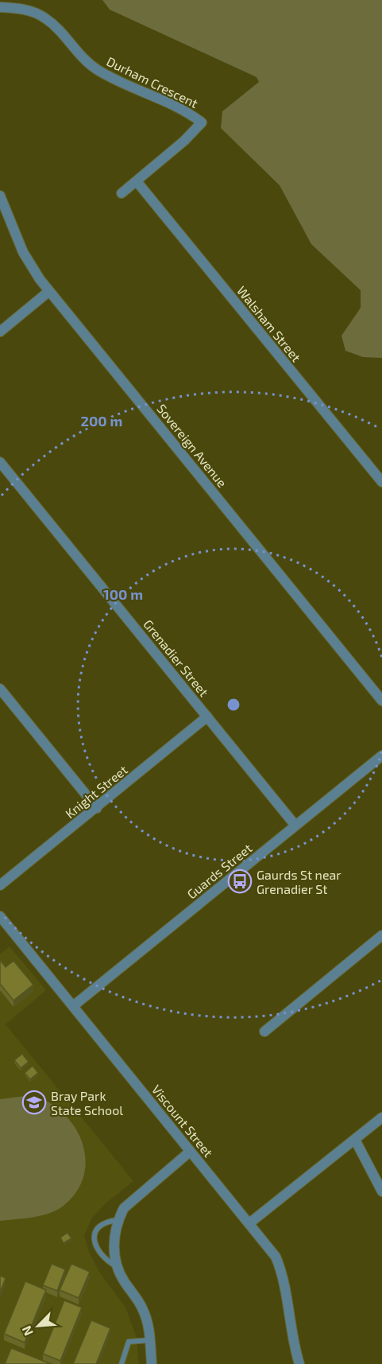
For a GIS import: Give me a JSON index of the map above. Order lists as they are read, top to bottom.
{
  "streets": {
    "street": [
      "Durham Crescent",
      "Walsham Street",
      "Sovereign Avenue",
      "Grenadier Street",
      "Knight Street",
      "Guards Street",
      "Viscount Street"
    ]
  },
  "crossings": [
    ["Durham Crescent", "Walsham Street"],
    ["Grenadier Street", "Knight Street"],
    ["Grenadier Street", "Guards Street"],
    ["Guards Street", "Viscount Street"]
  ],
  "places": {
    "bus stop": ["Gaurds St near Grenadier St"],
    "school or university": ["Bray Park State School"]
  },
  "north": "bottom left",
  "rings": ["200 m", "100 m"]
}
